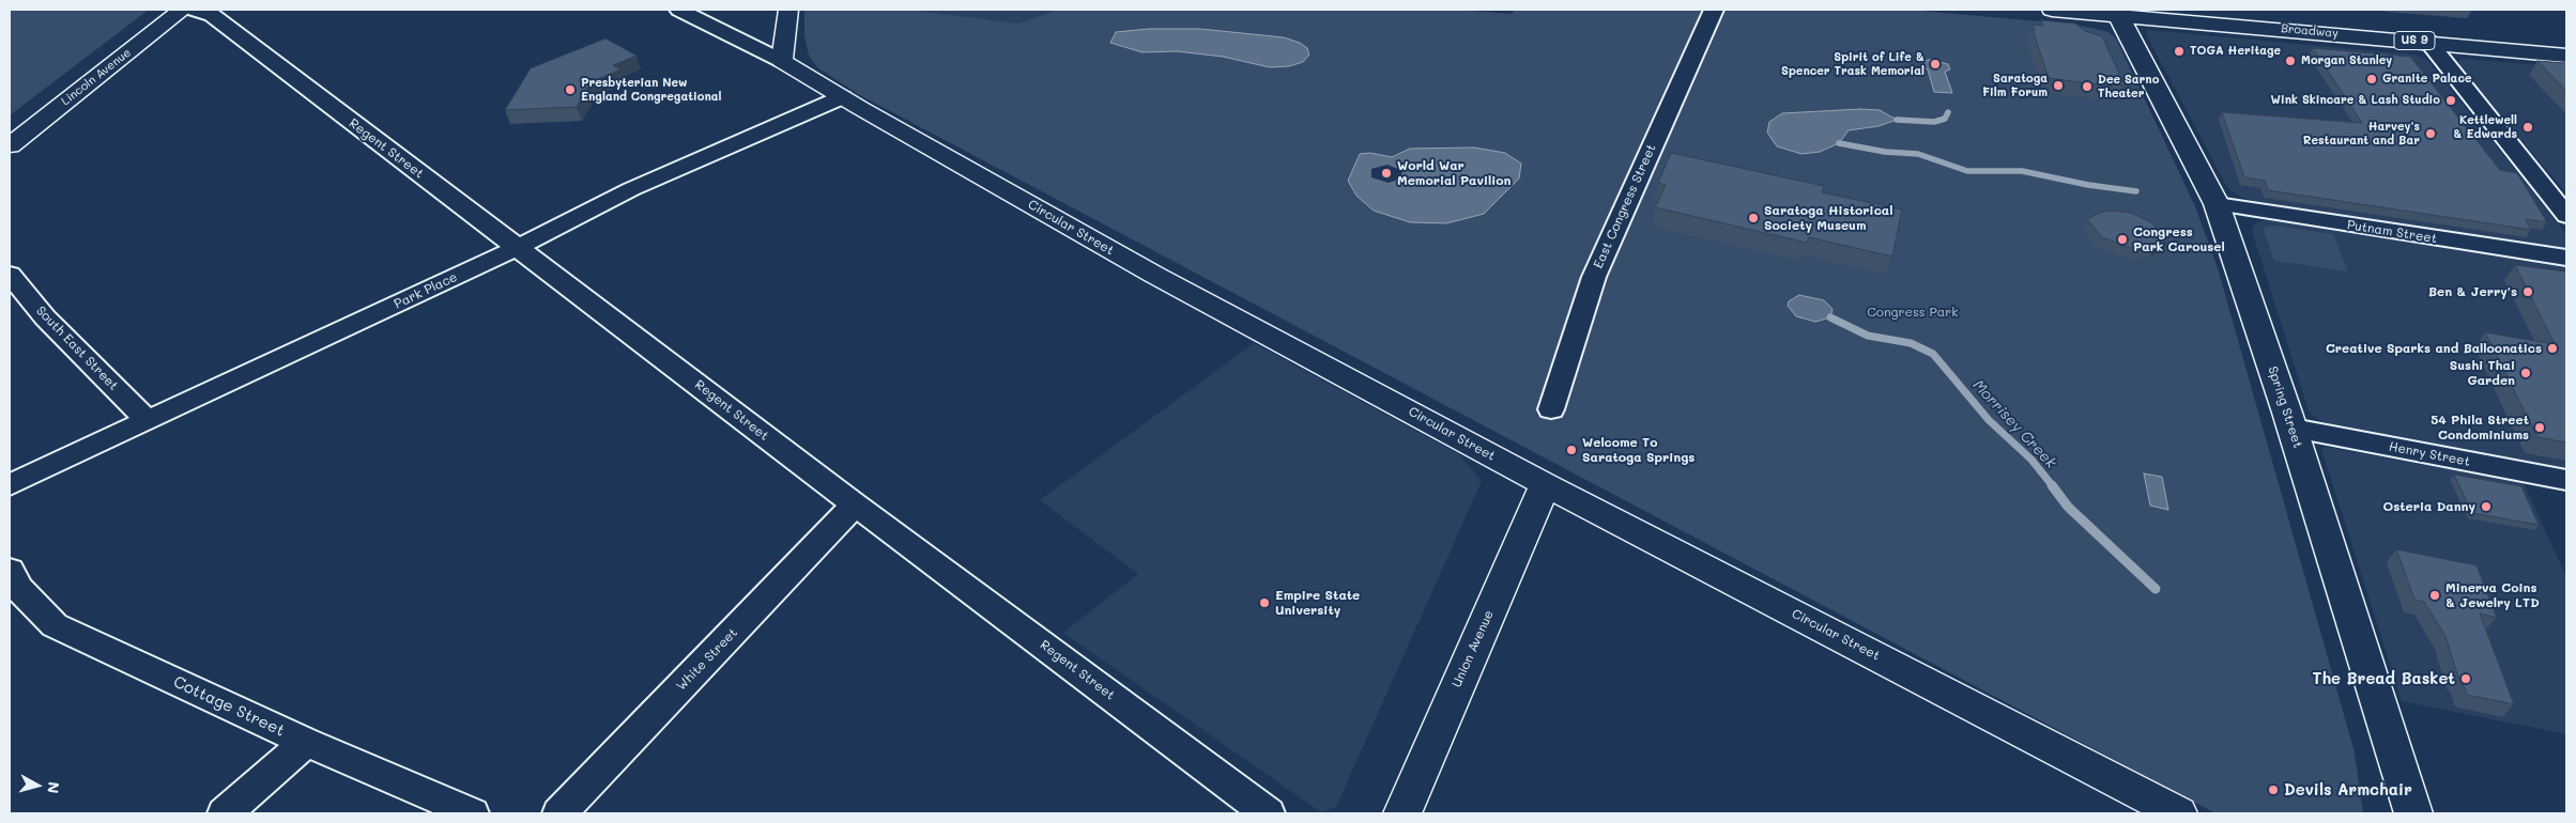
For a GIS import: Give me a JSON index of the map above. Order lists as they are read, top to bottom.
{
  "streets": {
    "main road": [
      "Broadway",
      "US 9",
      "Lincoln Avenue",
      "Circular Street",
      "Spring Street",
      "Union Avenue"
    ],
    "street": [
      "Regent Street",
      "East Congress Street",
      "Putnam Street",
      "Park Place",
      "South East Street",
      "Henry Street",
      "White Street",
      "Cottage Street"
    ]
  },
  "crossings": [
    ["Broadway", "Spring Street"],
    ["Regent Street", "Park Place"],
    ["Regent Street", "White Street"],
    ["Circular Street", "Park Place"],
    ["Circular Street", "Union Avenue"],
    ["Putnam Street", "Spring Street"],
    ["Park Place", "South East Street"],
    ["Spring Street", "Henry Street"]
  ],
  "water": ["Morrisey Creek"],
  "parks": ["Congress Park"],
  "places": [
    "TOGA Heritage",
    "Morgan Stanley",
    "Spirit of Life & Spencer Trask Memorial",
    "Granite Palace",
    "Saratoga Film Forum",
    "Dee Sarno Theater",
    "Presbyterian New England Congregational",
    "Wink Skincare & Lash Studio",
    "Kettlewell & Edwards",
    "Harvey's Restaurant and Bar",
    "World War Memorial Pavilion",
    "Saratoga Historical Society Museum",
    "Congress Park Carousel",
    "Ben & Jerry's",
    "Creative Sparks and Balloonatics",
    "Sushi Thai Garden",
    "54 Phila Street Condominiums",
    "Welcome To Saratoga Springs",
    "Osteria Danny",
    "Minerva Coins & Jewelry LTD",
    "Empire State University",
    "The Bread Basket",
    "Devils Armchair"
  ],
  "north": "right"
}
